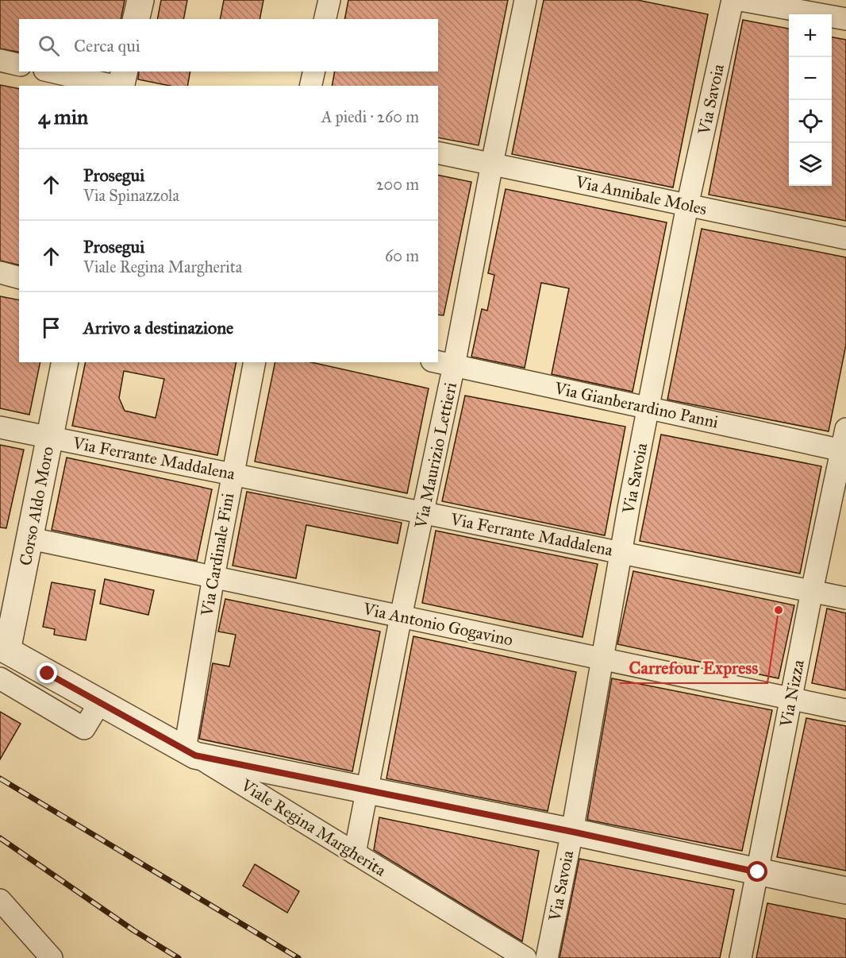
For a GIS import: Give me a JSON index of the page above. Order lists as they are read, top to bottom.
{
  "streets": {
    "street": [
      "Via Savoia",
      "Via Annibale Moles",
      "Via Gianberardino Panni",
      "Via Maurizio Lettieri",
      "Via Ferrante Maddalena",
      "Corso Aldo Moro",
      "Via Cardinale Fini",
      "Via Antonio Gogavino",
      "Via Nizza",
      "Viale Regina Margherita"
    ]
  },
  "crossings": [
    ["Via Savoia", "Via Annibale Moles"],
    ["Via Savoia", "Via Gianberardino Panni"],
    ["Via Savoia", "Via Ferrante Maddalena"],
    ["Via Savoia", "Via Antonio Gogavino"],
    ["Via Annibale Moles", "Via Maurizio Lettieri"],
    ["Via Gianberardino Panni", "Via Maurizio Lettieri"],
    ["Via Gianberardino Panni", "Via Nizza"],
    ["Via Maurizio Lettieri", "Via Ferrante Maddalena"],
    ["Via Maurizio Lettieri", "Via Antonio Gogavino"],
    ["Via Maurizio Lettieri", "Viale Regina Margherita"],
    ["Via Ferrante Maddalena", "Corso Aldo Moro"],
    ["Via Ferrante Maddalena", "Via Cardinale Fini"],
    ["Via Ferrante Maddalena", "Via Nizza"],
    ["Corso Aldo Moro", "Via Antonio Gogavino"],
    ["Corso Aldo Moro", "Viale Regina Margherita"],
    ["Via Cardinale Fini", "Via Antonio Gogavino"],
    ["Via Cardinale Fini", "Viale Regina Margherita"],
    ["Via Antonio Gogavino", "Via Nizza"]
  ],
  "places": ["Carrefour Express"],
  "page": {
    "map_buttons": ["+", "−"],
    "search": "Cerca qui",
    "heading": ["4 min", "A piedi · 260 m"],
    "list": [
      ["Prosegui", "Via Spinazzola", "200 m"],
      ["Prosegui", "Viale Regina Margherita", "60 m"],
      "Arrivo a destinazione"
    ]
  }
}
